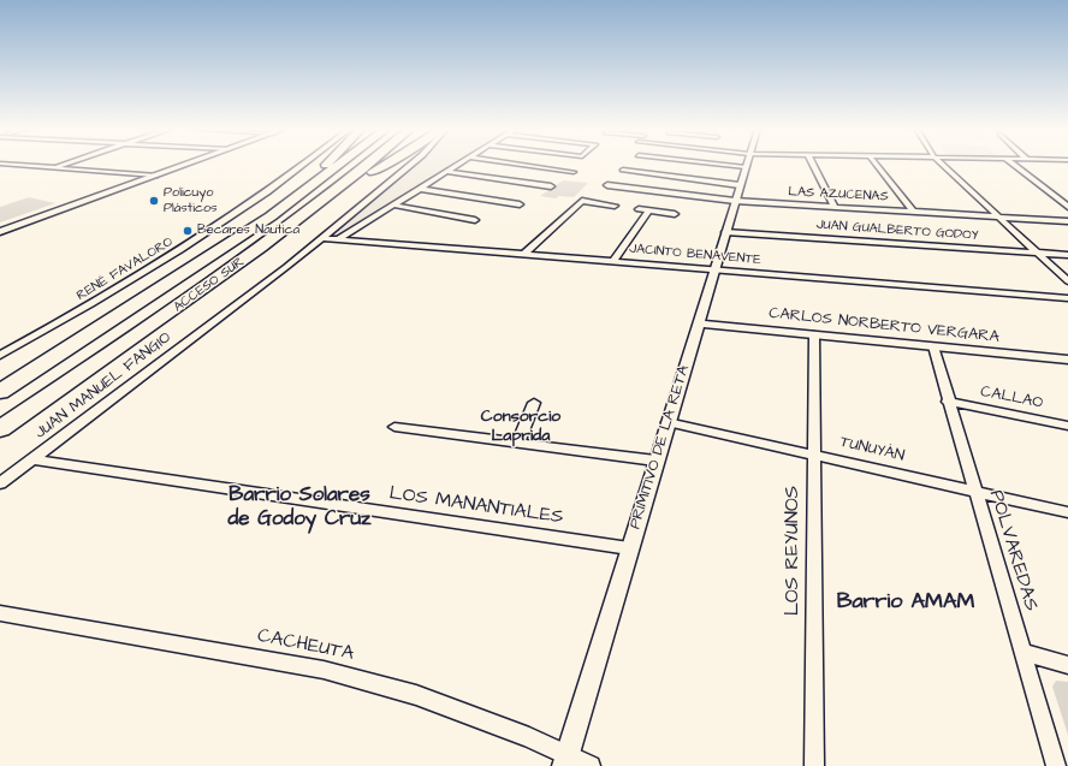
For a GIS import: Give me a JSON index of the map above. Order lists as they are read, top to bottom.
{
  "streets": {
    "highway": ["ACCESO SUR"],
    "street": [
      "LAS AZUCENAS",
      "JUAN GUALBERTO GODOY",
      "JACINTO BENAVENTE",
      "RENÉ FAVALORO",
      "CARLOS NORBERTO VERGARA",
      "JUAN MANUEL FANGIO",
      "CALLAO",
      "PRIMITIVO DE LA RETA",
      "TUNUYÁN",
      "LOS MANANTIALES",
      "LOS REYUNOS",
      "POLVAREDAS",
      "CACHEUTA"
    ]
  },
  "crossings": [
    ["LAS AZUCENAS", "PRIMITIVO DE LA RETA"],
    ["JUAN GUALBERTO GODOY", "PRIMITIVO DE LA RETA"],
    ["JACINTO BENAVENTE", "JUAN MANUEL FANGIO"],
    ["JACINTO BENAVENTE", "PRIMITIVO DE LA RETA"],
    ["CARLOS NORBERTO VERGARA", "PRIMITIVO DE LA RETA"],
    ["CARLOS NORBERTO VERGARA", "LOS REYUNOS"],
    ["CARLOS NORBERTO VERGARA", "POLVAREDAS"],
    ["JUAN MANUEL FANGIO", "LOS MANANTIALES"],
    ["CALLAO", "POLVAREDAS"],
    ["PRIMITIVO DE LA RETA", "TUNUYÁN"],
    ["PRIMITIVO DE LA RETA", "LOS MANANTIALES"],
    ["PRIMITIVO DE LA RETA", "CACHEUTA"],
    ["TUNUYÁN", "LOS REYUNOS"],
    ["TUNUYÁN", "POLVAREDAS"]
  ],
  "districts": ["Consorcio Laprida", "Barrio Solares de Godoy Cruz", "Barrio AMAM"],
  "places": ["Policuyo Plásticos", "Becares Nautica"]
}
